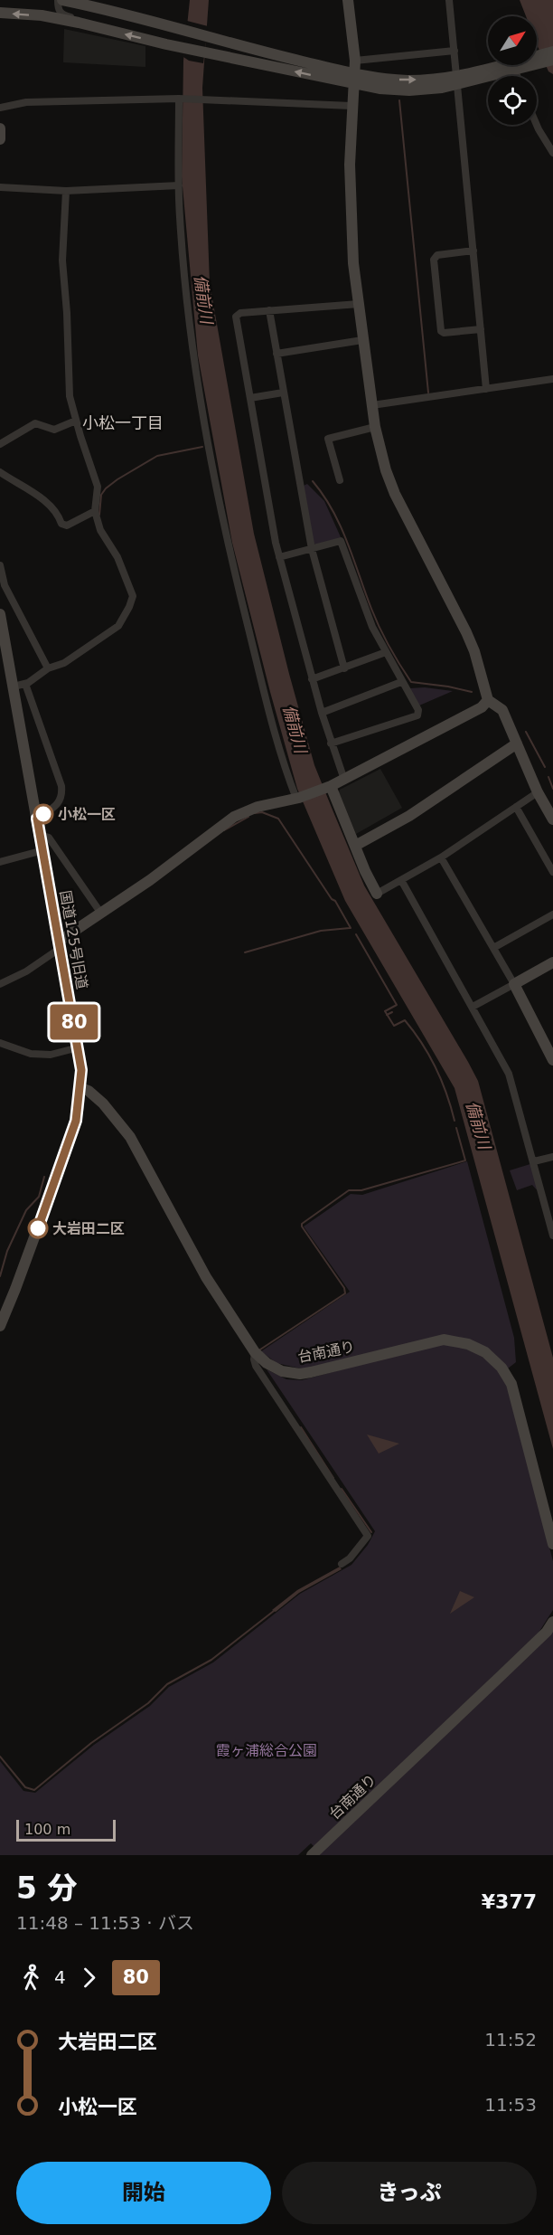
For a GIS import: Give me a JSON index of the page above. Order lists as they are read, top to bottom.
{
  "streets": {
    "street": ["国道125号旧道", "台南通り"]
  },
  "crossings": [
    ["国道125号旧道", "台南通り"]
  ],
  "districts": ["小松一丁目"],
  "water": ["備前川"],
  "parks": ["霞ヶ浦総合公園"],
  "places": ["小松一区", "大岩田二区"],
  "lines": ["bus line 80"],
  "scale_bar": "100 m",
  "north": "top right",
  "page": {
    "on_map": "80",
    "scale": "100 m",
    "heading": ["5 分", "11:48 – 11:53 · バス", "¥377"],
    "legs": ["4", "80"],
    "list": [
      {
        "name": "大岩田二区",
        "value": "11:52"
      },
      {
        "name": "小松一区",
        "value": "11:53"
      }
    ],
    "buttons": ["開始", "きっぷ"]
  }
}
